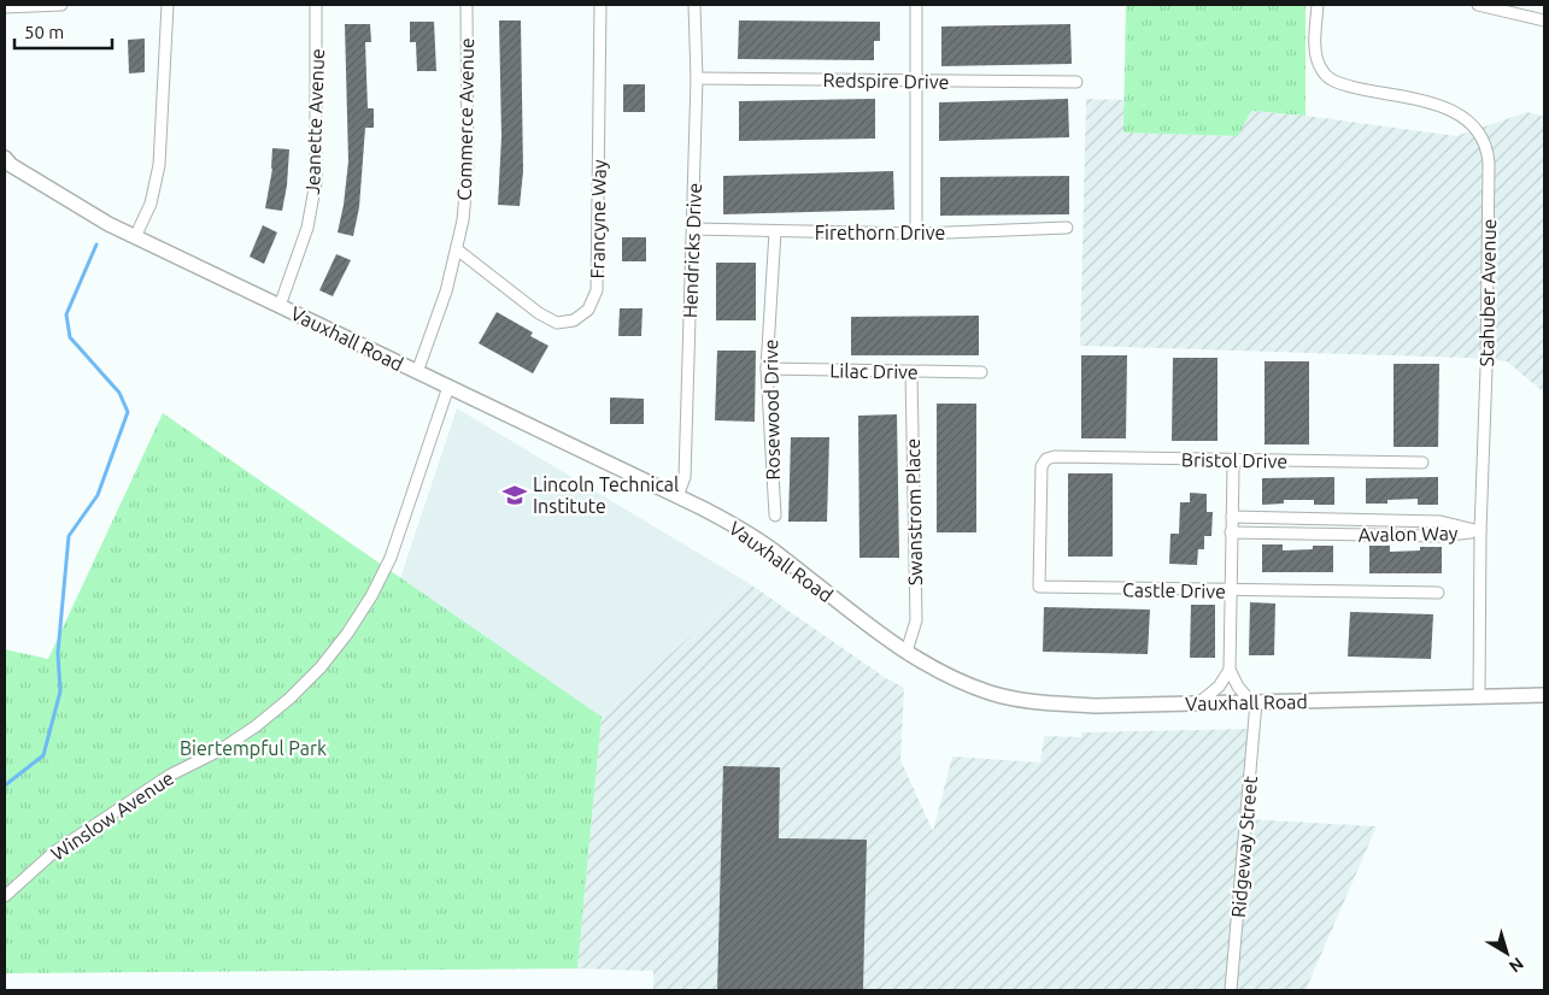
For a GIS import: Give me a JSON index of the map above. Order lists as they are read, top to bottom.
{
  "streets": {
    "street": [
      "Redspire Drive",
      "Commerce Avenue",
      "Jeanette Avenue",
      "Francyne Way",
      "Firethorn Drive",
      "Hendricks Drive",
      "Stahuber Avenue",
      "Vauxhall Road",
      "Lilac Drive",
      "Rosewood Drive",
      "Bristol Drive",
      "Swanstrom Place",
      "Avalon Way",
      "Castle Drive",
      "Winslow Avenue",
      "Ridgeway Street"
    ]
  },
  "crossings": [
    ["Redspire Drive", "Hendricks Drive"],
    ["Commerce Avenue", "Francyne Way"],
    ["Commerce Avenue", "Vauxhall Road"],
    ["Jeanette Avenue", "Vauxhall Road"],
    ["Firethorn Drive", "Hendricks Drive"],
    ["Firethorn Drive", "Rosewood Drive"],
    ["Hendricks Drive", "Vauxhall Road"],
    ["Stahuber Avenue", "Vauxhall Road"],
    ["Stahuber Avenue", "Avalon Way"],
    ["Vauxhall Road", "Swanstrom Place"],
    ["Vauxhall Road", "Winslow Avenue"],
    ["Vauxhall Road", "Ridgeway Street"],
    ["Lilac Drive", "Rosewood Drive"],
    ["Lilac Drive", "Swanstrom Place"],
    ["Bristol Drive", "Castle Drive"]
  ],
  "parks": ["Biertempful Park"],
  "places": {
    "school or university": ["Lincoln Technical Institute"]
  },
  "scale_bar": "50 m",
  "north": "bottom right"
}
